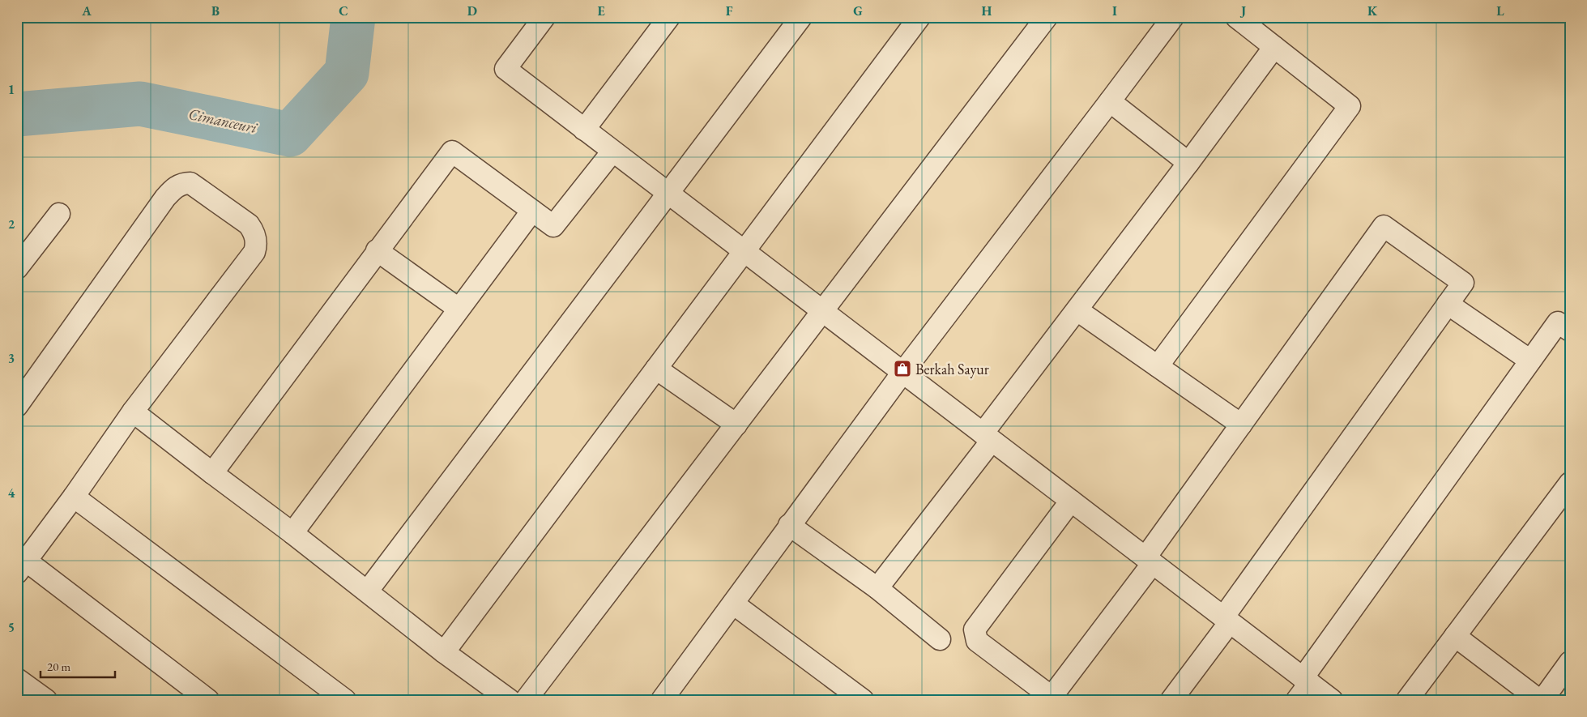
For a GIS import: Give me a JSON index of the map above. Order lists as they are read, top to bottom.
{
  "water": ["Cimanceuri"],
  "places": {
    "shop": ["Berkah Sayur"]
  },
  "scale_bar": "20 m",
  "grid": {
    "columns": [
      "A",
      "B",
      "C",
      "D",
      "E",
      "F",
      "G",
      "H",
      "I",
      "J",
      "K",
      "L"
    ],
    "rows": [
      "1",
      "2",
      "3",
      "4",
      "5"
    ]
  }
}
